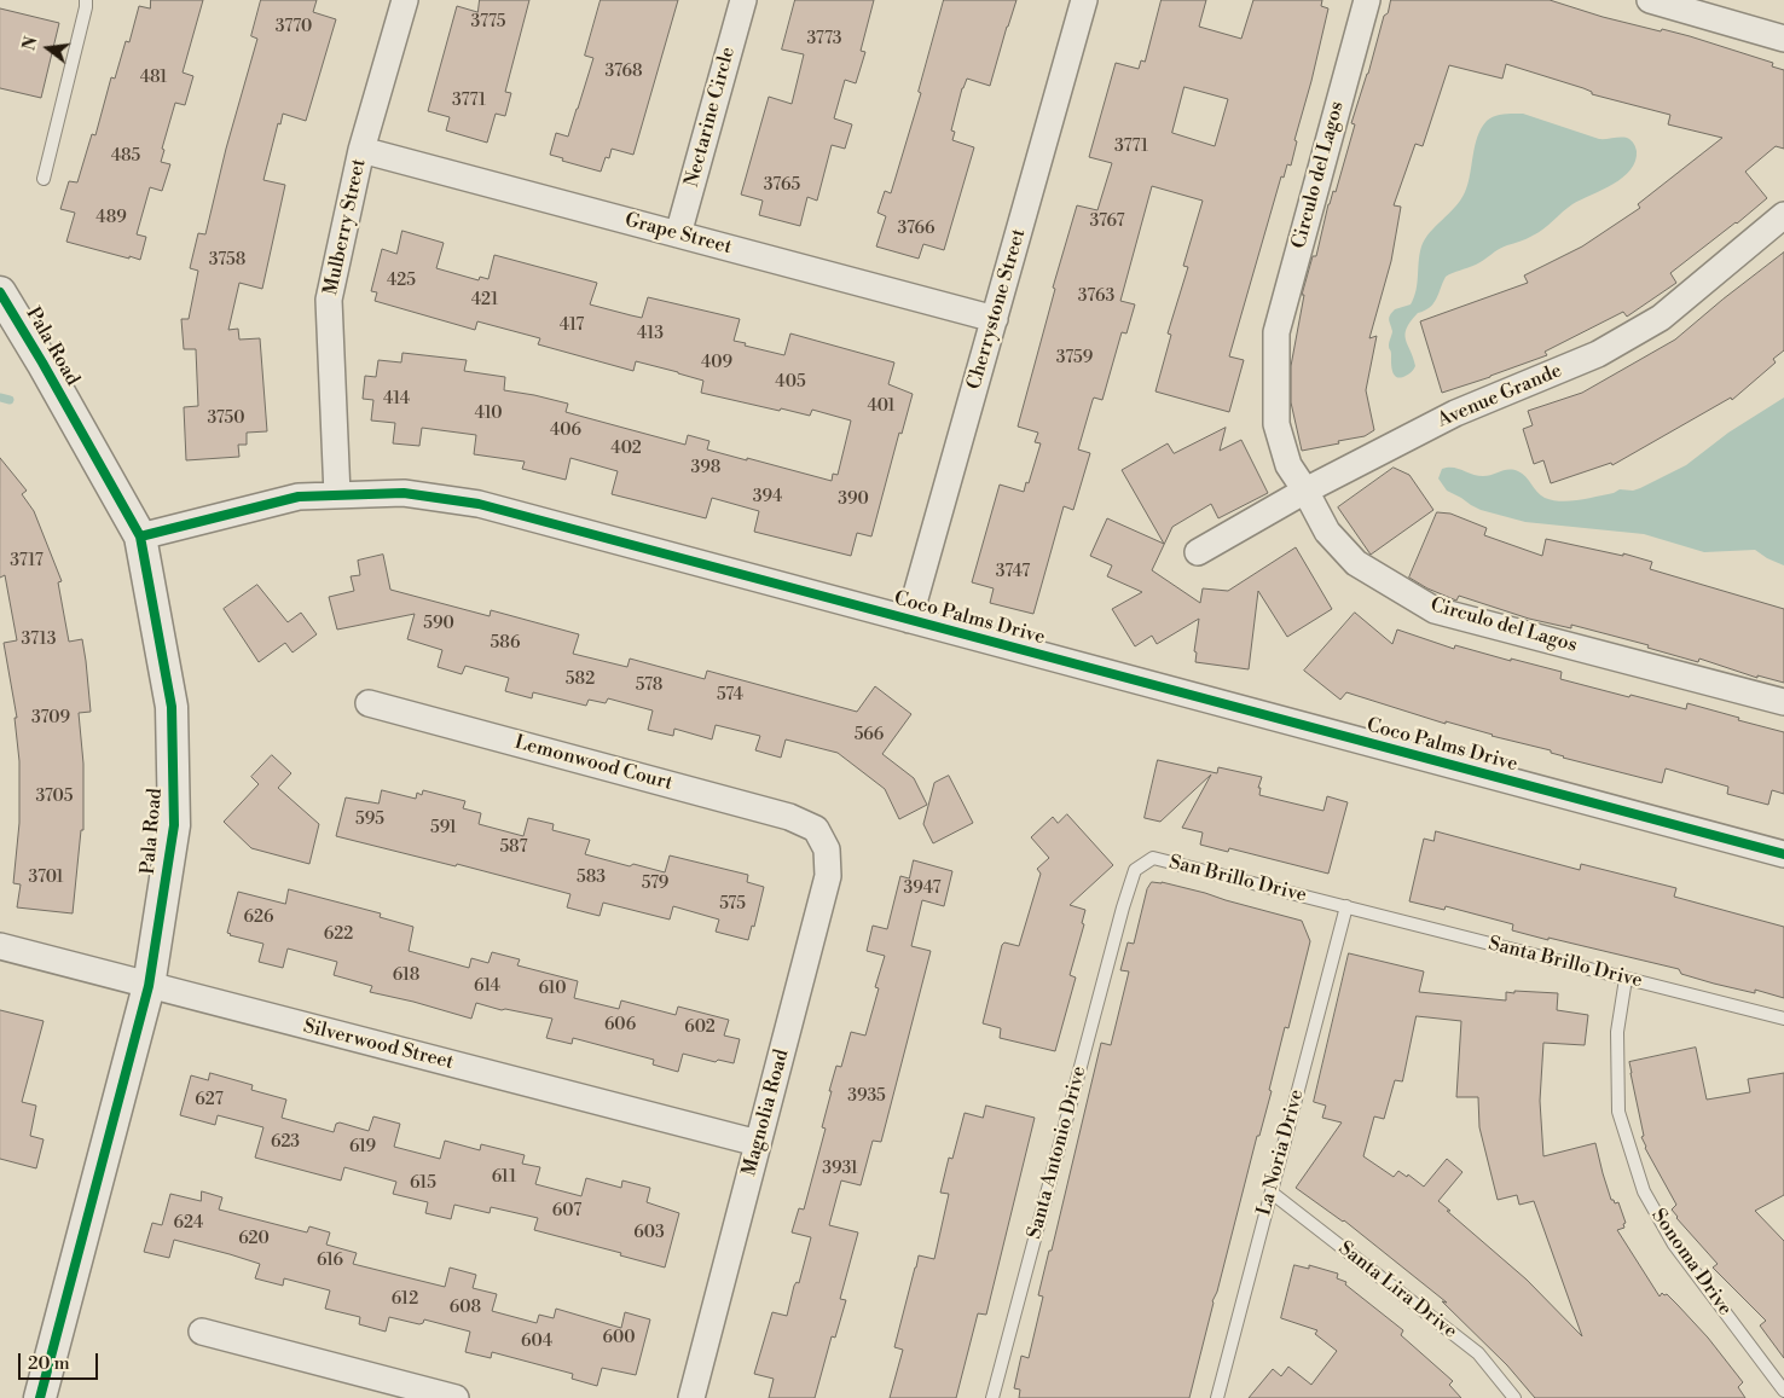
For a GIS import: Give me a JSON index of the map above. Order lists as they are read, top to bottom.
{
  "streets": {
    "street": [
      "Nectarine Circle",
      "Circulo del Lagos",
      "Mulberry Street",
      "Grape Street",
      "Cherrystone Street",
      "Pala Road",
      "Avenue Grande",
      "Coco Palms Drive",
      "Lemonwood Court",
      "Silverwood Street",
      "Magnolia Road"
    ],
    "lane": [
      "San Brillo Drive",
      "Santa Brillo Drive",
      "Santa Antonio Drive",
      "La Noria Drive",
      "Sonoma Drive",
      "Santa Lira Drive"
    ]
  },
  "crossings": [
    ["Nectarine Circle", "Grape Street"],
    ["Circulo del Lagos", "Avenue Grande"],
    ["Mulberry Street", "Grape Street"],
    ["Mulberry Street", "Coco Palms Drive"],
    ["Grape Street", "Cherrystone Street"],
    ["Cherrystone Street", "Coco Palms Drive"],
    ["Pala Road", "Coco Palms Drive"],
    ["Pala Road", "Silverwood Street"],
    ["Lemonwood Court", "Magnolia Road"],
    ["San Brillo Drive", "Santa Brillo Drive"],
    ["San Brillo Drive", "Santa Antonio Drive"],
    ["San Brillo Drive", "La Noria Drive"],
    ["Santa Brillo Drive", "La Noria Drive"],
    ["Santa Brillo Drive", "Sonoma Drive"],
    ["Silverwood Street", "Magnolia Road"],
    ["La Noria Drive", "Santa Lira Drive"]
  ],
  "house_numbers": [
    "3775",
    "3770",
    "3773",
    "3768",
    "481",
    "3771",
    "3771",
    "485",
    "3765",
    "489",
    "3767",
    "3766",
    "3758",
    "425",
    "3763",
    "421",
    "417",
    "413",
    "3759",
    "409",
    "405",
    "414",
    "401",
    "410",
    "3750",
    "406",
    "402",
    "398",
    "394",
    "390",
    "3717",
    "3747",
    "590",
    "3713",
    "586",
    "582",
    "578",
    "574",
    "3709",
    "566",
    "3705",
    "595",
    "591",
    "587",
    "3701",
    "583",
    "579",
    "3947",
    "575",
    "626",
    "622",
    "618",
    "614",
    "610",
    "606",
    "602",
    "3935",
    "627",
    "623",
    "619",
    "3931",
    "611",
    "615",
    "607",
    "624",
    "603",
    "620",
    "616",
    "612",
    "608",
    "600",
    "604"
  ],
  "scale_bar": "20 m",
  "north": "left"
}
